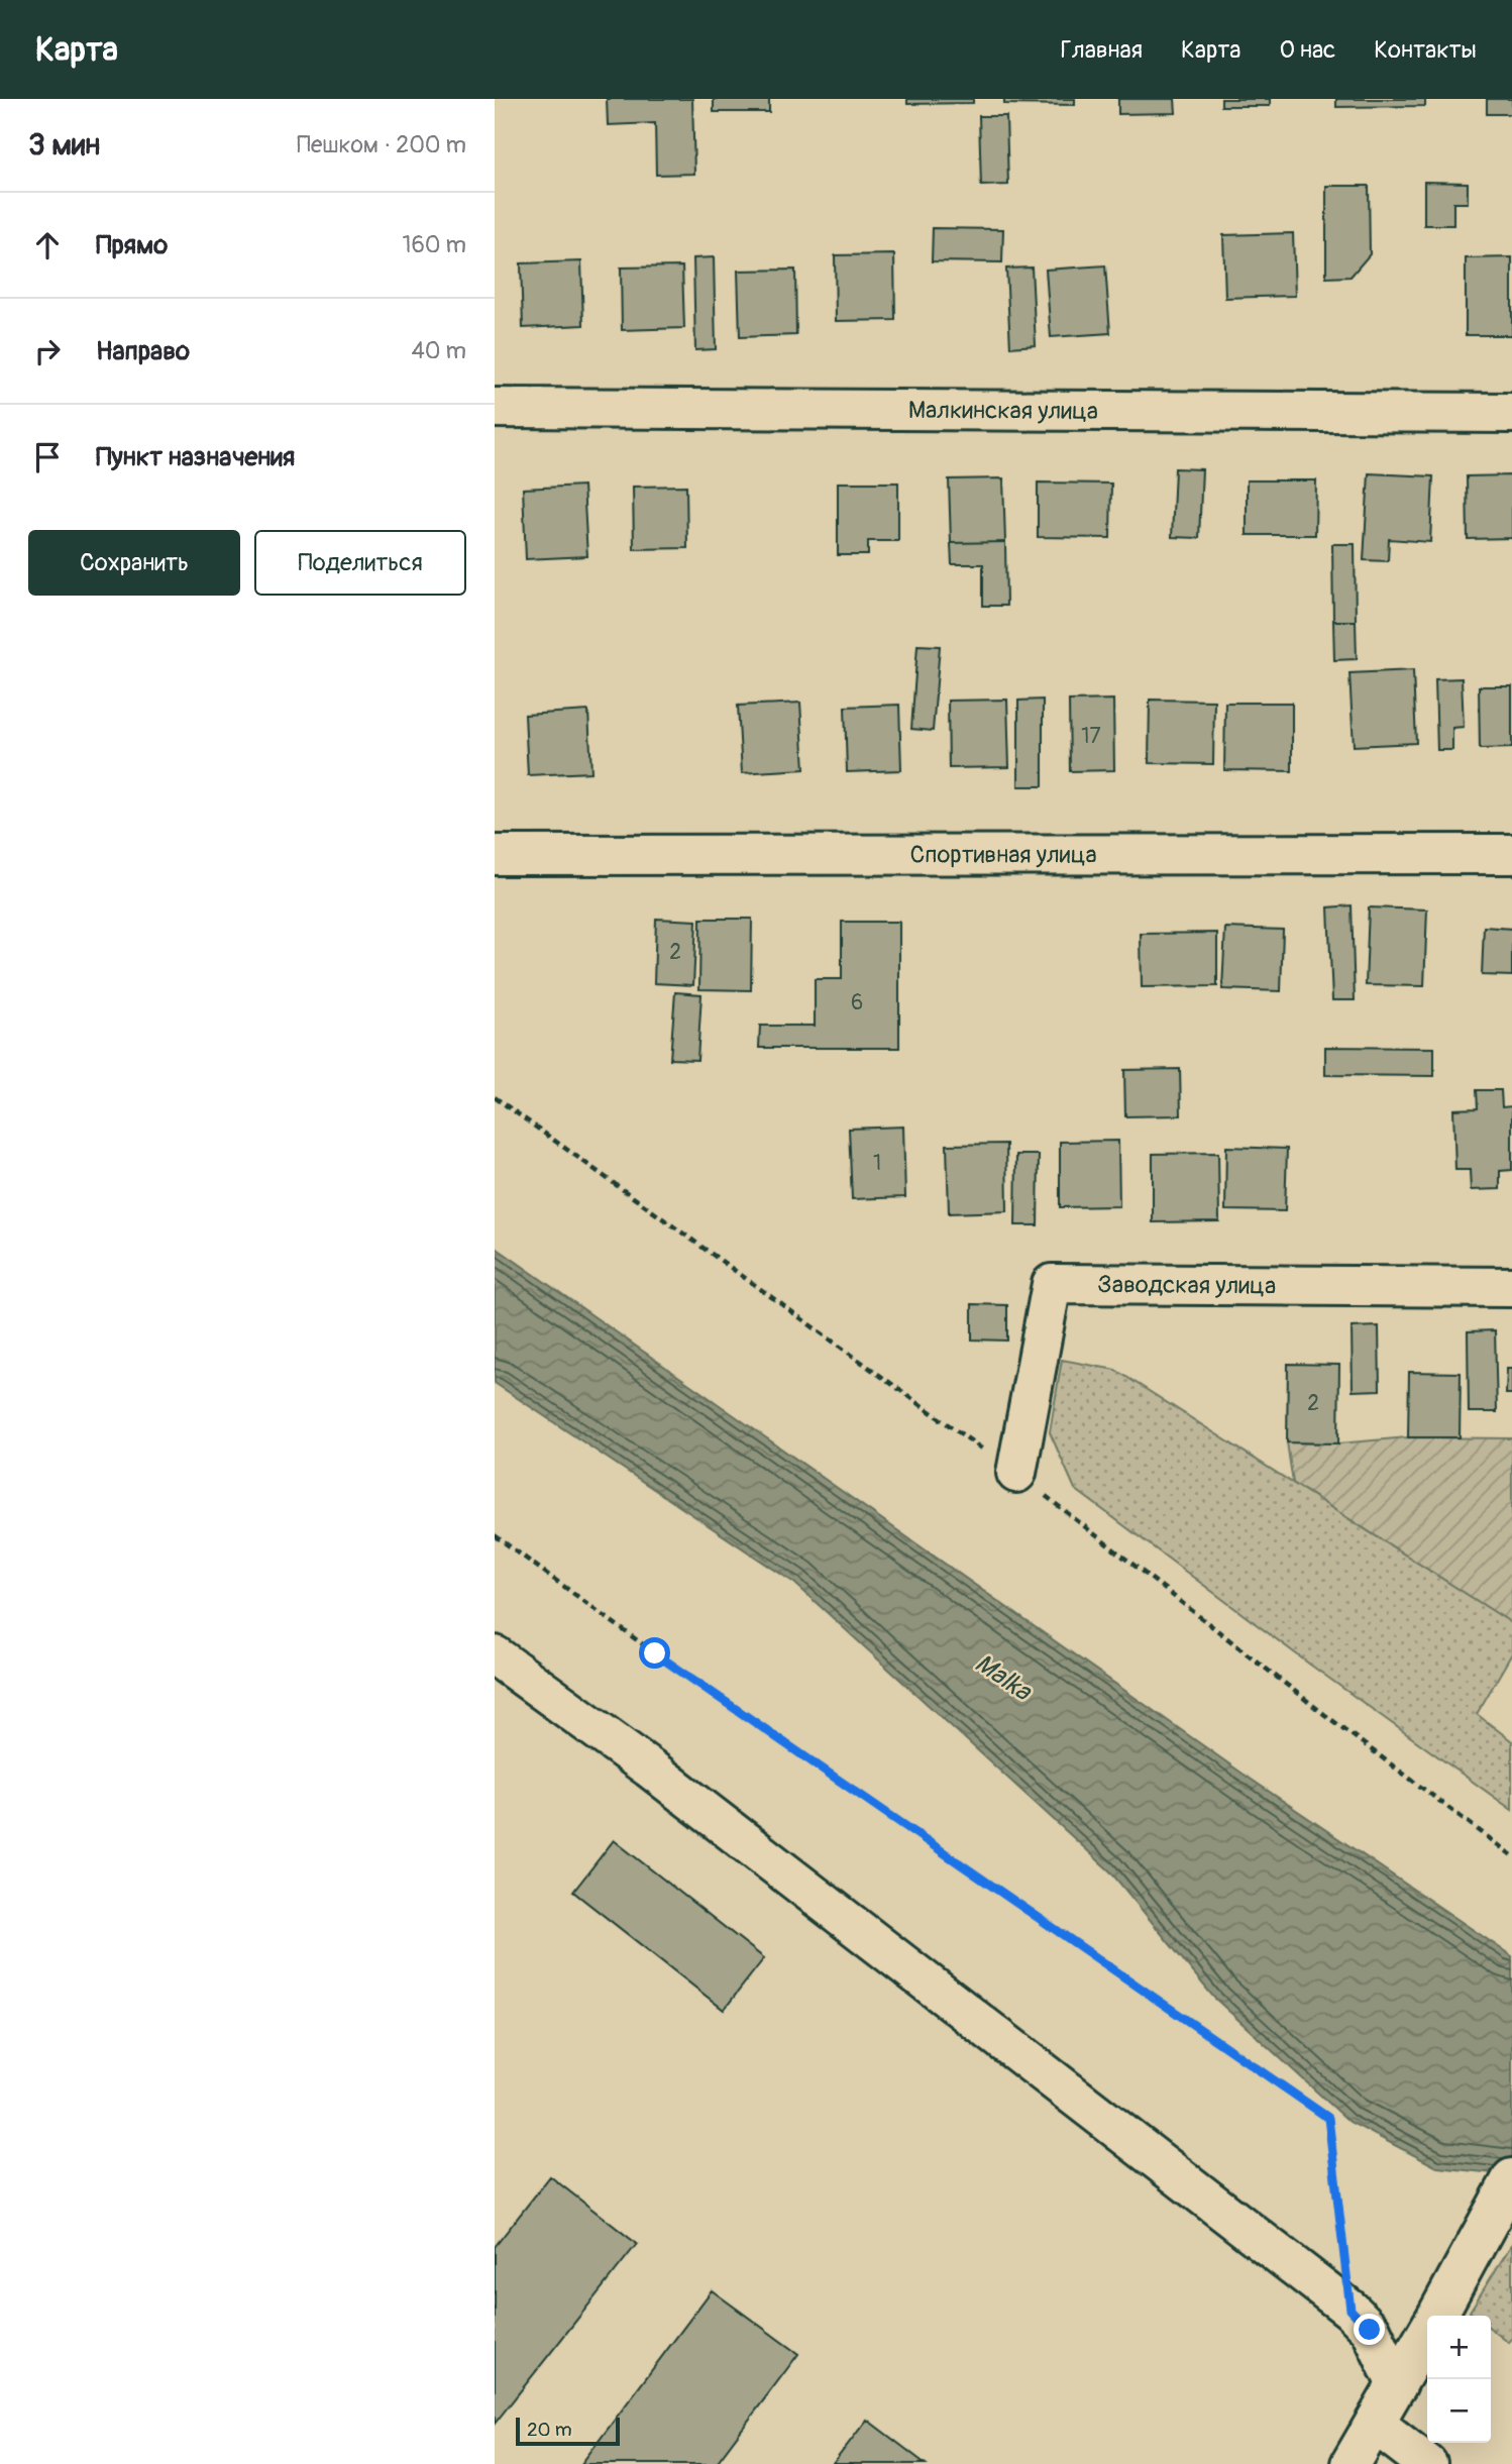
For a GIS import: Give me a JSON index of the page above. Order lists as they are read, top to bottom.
{
  "streets": {
    "street": ["Малкинская улица", "Спортивная улица", "Заводская улица"]
  },
  "water": ["Malka"],
  "house_numbers": [
    "17",
    "2",
    "6",
    "1",
    "2"
  ],
  "scale_bar": "20 m",
  "page": {
    "header": "Карта",
    "nav": [
      "Главная",
      "Карта",
      "О нас",
      "Контакты"
    ],
    "heading": ["3 мин", "Пешком · 200 m"],
    "list": [
      ["Прямо", "160 m"],
      ["Направо", "40 m"],
      "Пункт назначения"
    ],
    "buttons": ["Сохранить", "Поделиться"],
    "map_buttons": ["+", "−"],
    "scale": "20 m"
  }
}
